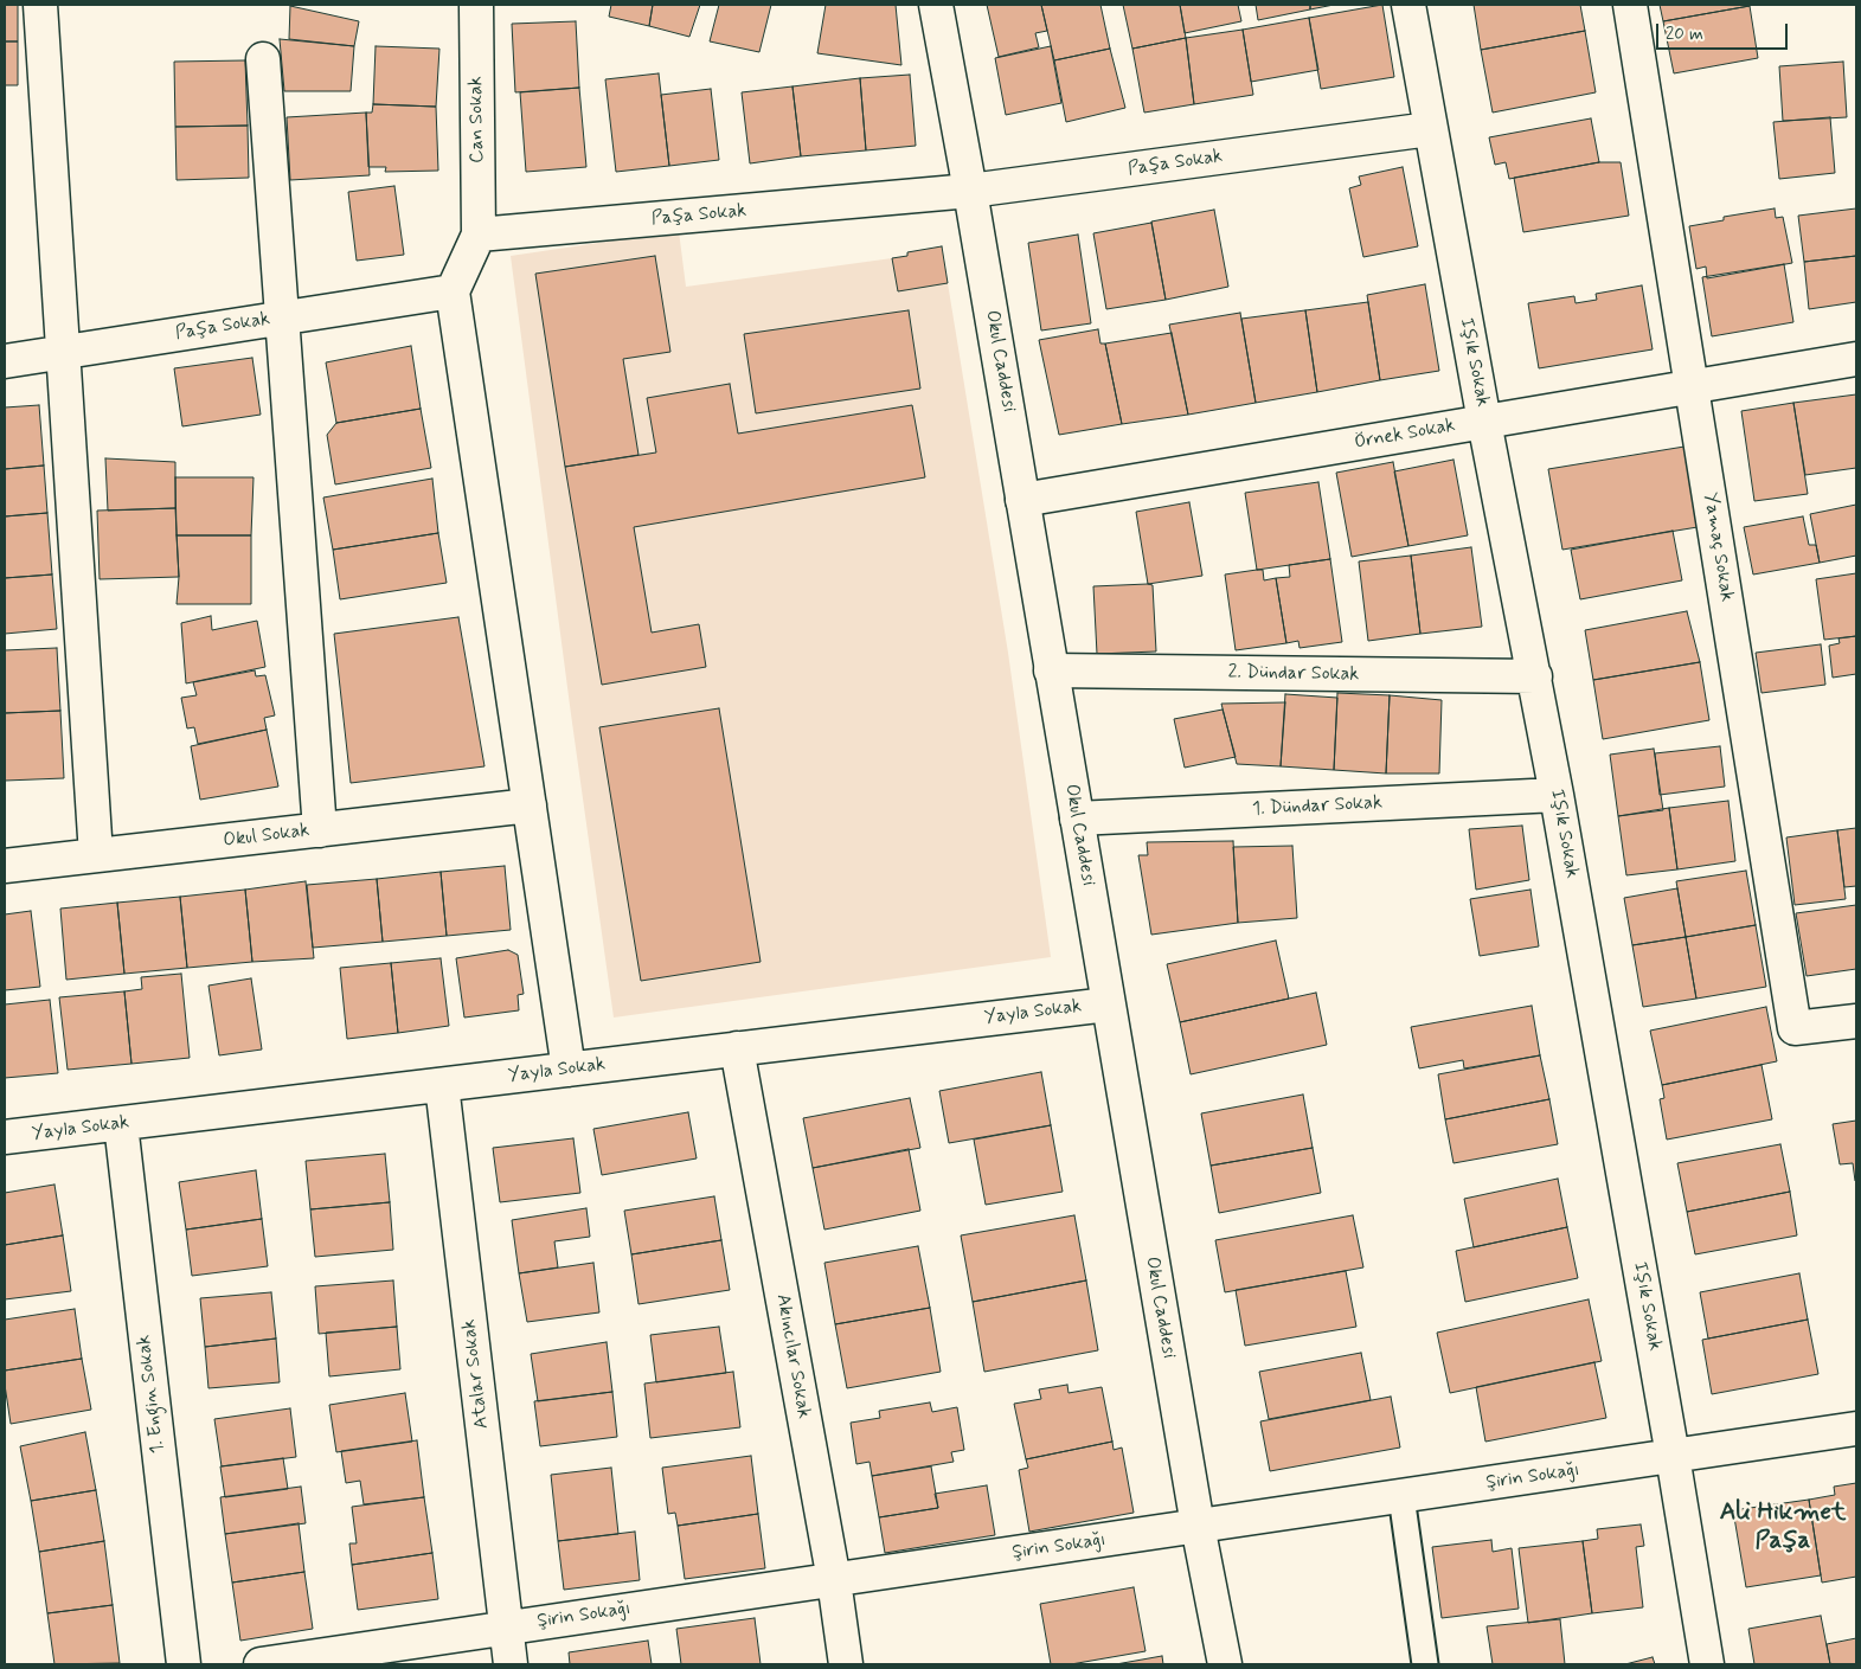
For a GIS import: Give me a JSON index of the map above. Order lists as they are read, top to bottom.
{
  "streets": {
    "street": [
      "Can Sokak",
      "Paşa Sokak",
      "Okul Caddesi",
      "Işık Sokak",
      "Örnek Sokak",
      "Yamaç Sokak",
      "2. Dündar Sokak",
      "1. Dündar Sokak",
      "Okul Sokak",
      "Yayla Sokak",
      "Akıncılar Sokak",
      "Atalar Sokak",
      "1. Engin Sokak",
      "Şirin Sokağı"
    ]
  },
  "crossings": [
    ["Can Sokak", "Paşa Sokak"],
    ["Paşa Sokak", "Okul Caddesi"],
    ["Paşa Sokak", "Işık Sokak"],
    ["Okul Caddesi", "Örnek Sokak"],
    ["Okul Caddesi", "2. Dündar Sokak"],
    ["Okul Caddesi", "1. Dündar Sokak"],
    ["Okul Caddesi", "Yayla Sokak"],
    ["Okul Caddesi", "Şirin Sokağı"],
    ["Işık Sokak", "Örnek Sokak"],
    ["Işık Sokak", "2. Dündar Sokak"],
    ["Işık Sokak", "1. Dündar Sokak"],
    ["Işık Sokak", "Şirin Sokağı"],
    ["Örnek Sokak", "Yamaç Sokak"],
    ["Yayla Sokak", "Akıncılar Sokak"],
    ["Yayla Sokak", "Atalar Sokak"],
    ["Yayla Sokak", "1. Engin Sokak"],
    ["Akıncılar Sokak", "Şirin Sokağı"],
    ["Atalar Sokak", "Şirin Sokağı"]
  ],
  "districts": ["Ali Hikmet Paşa"],
  "scale_bar": "20 m"
}
